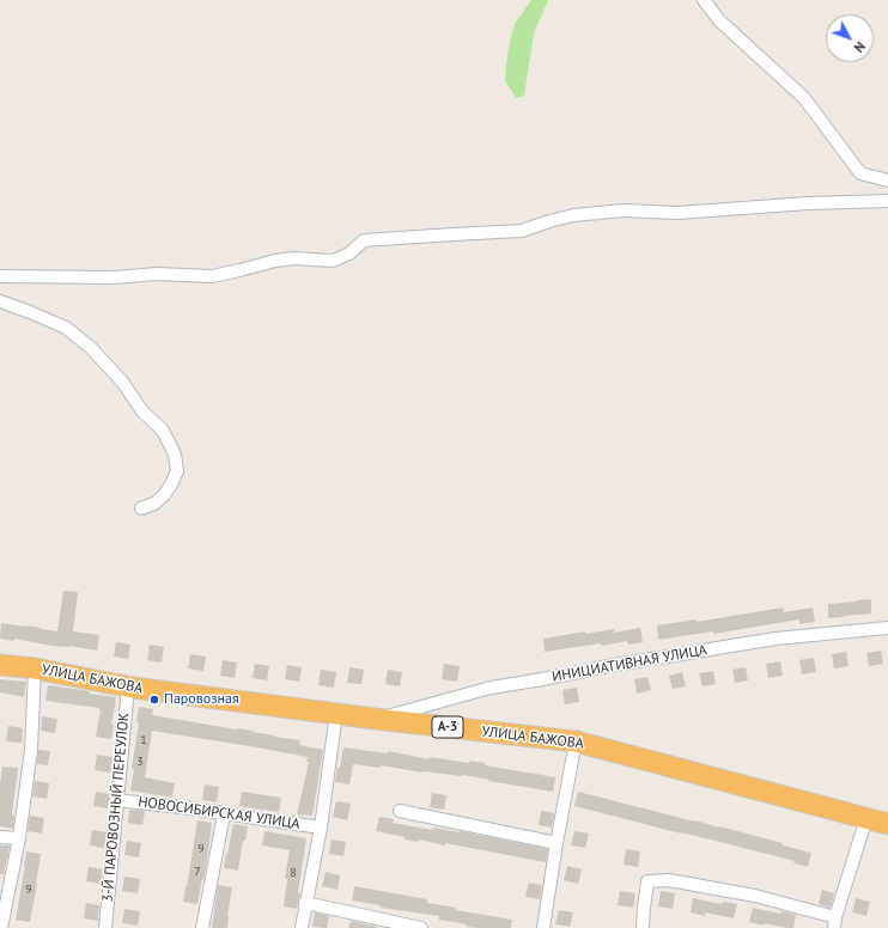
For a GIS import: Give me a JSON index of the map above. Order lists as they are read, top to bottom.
{
  "streets": {
    "highway": ["УЛИЦА БАЖОВА", "A-3"],
    "street": ["ИНИЦИАТИВНАЯ УЛИЦА", "3-Й ПАРОВОЗНЫЙ ПЕРЕУЛОК", "НОВОСИБИРСКАЯ УЛИЦА"]
  },
  "crossings": [
    ["ИНИЦИАТИВНАЯ УЛИЦА", "УЛИЦА БАЖОВА"],
    ["УЛИЦА БАЖОВА", "3-Й ПАРОВОЗНЫЙ ПЕРЕУЛОК"],
    ["3-Й ПАРОВОЗНЫЙ ПЕРЕУЛОК", "НОВОСИБИРСКАЯ УЛИЦА"]
  ],
  "places": ["Паровозная"],
  "house_numbers": [
    "1",
    "3",
    "9",
    "7",
    "8",
    "9"
  ],
  "north": "bottom right"
}
